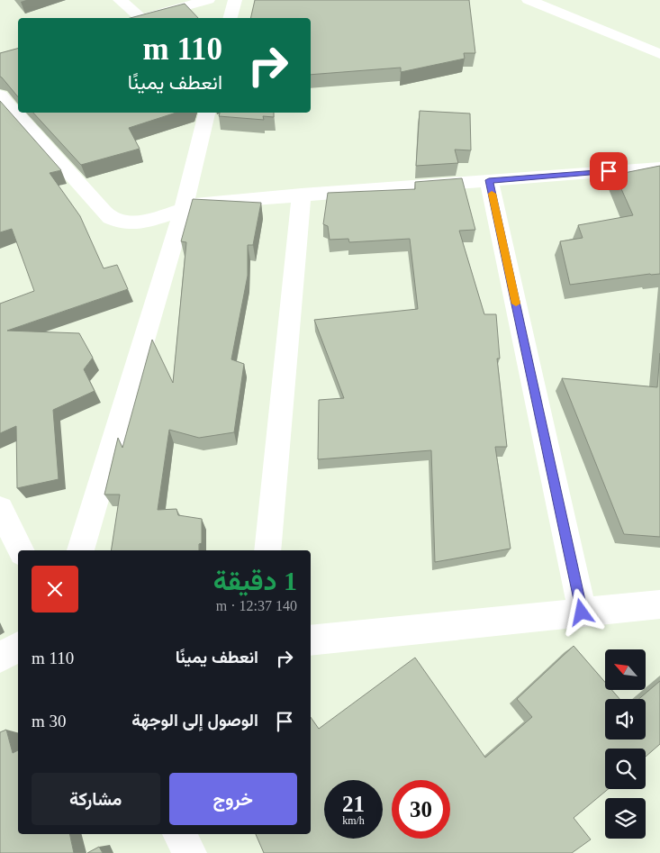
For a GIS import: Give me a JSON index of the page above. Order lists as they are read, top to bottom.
{
  "north": "top left",
  "page": {
    "turn": ["110 m", "انعطف يمينًا"],
    "heading": ["1 دقيقة", "140 m · 12:37"],
    "list": [
      {
        "name": "انعطف يمينًا",
        "value": "110 m"
      },
      {
        "name": "الوصول إلى الوجهة",
        "value": "30 m"
      }
    ],
    "buttons": ["خروج", "مشاركة"],
    "speed": "21 km/h",
    "limit": "30"
  }
}
